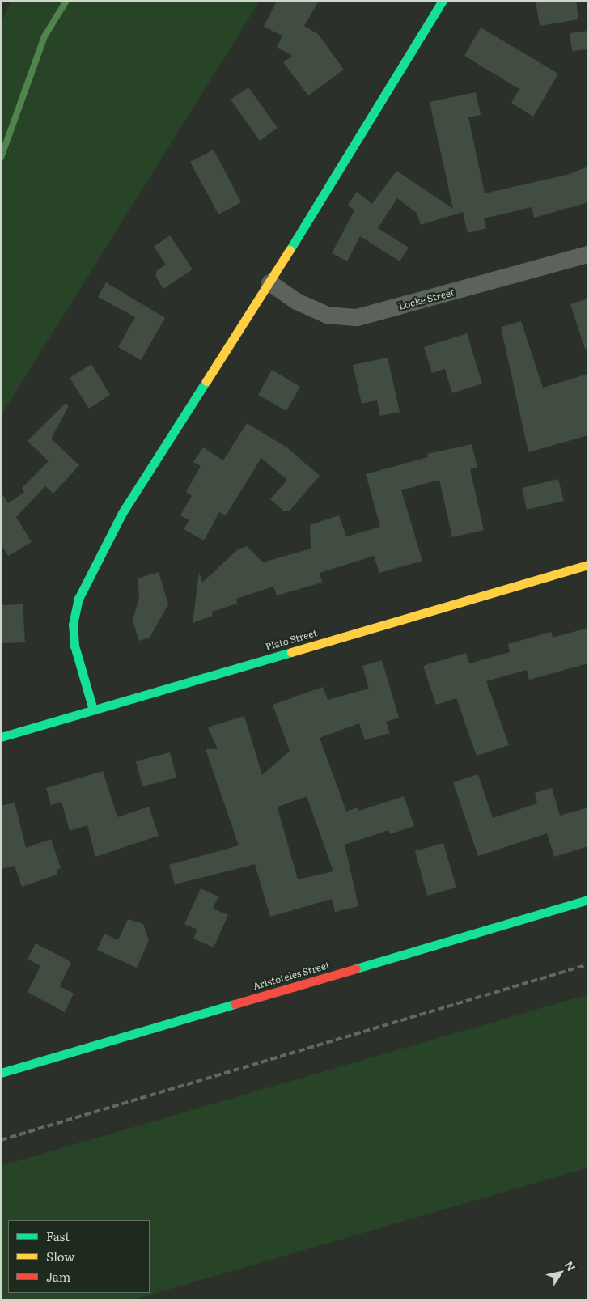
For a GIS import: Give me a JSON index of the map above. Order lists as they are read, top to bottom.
{
  "streets": {
    "street": ["Locke Street", "Plato Street", "Aristoteles Street"]
  },
  "legend": ["Fast", "Slow", "Jam"],
  "north": "top right"
}
